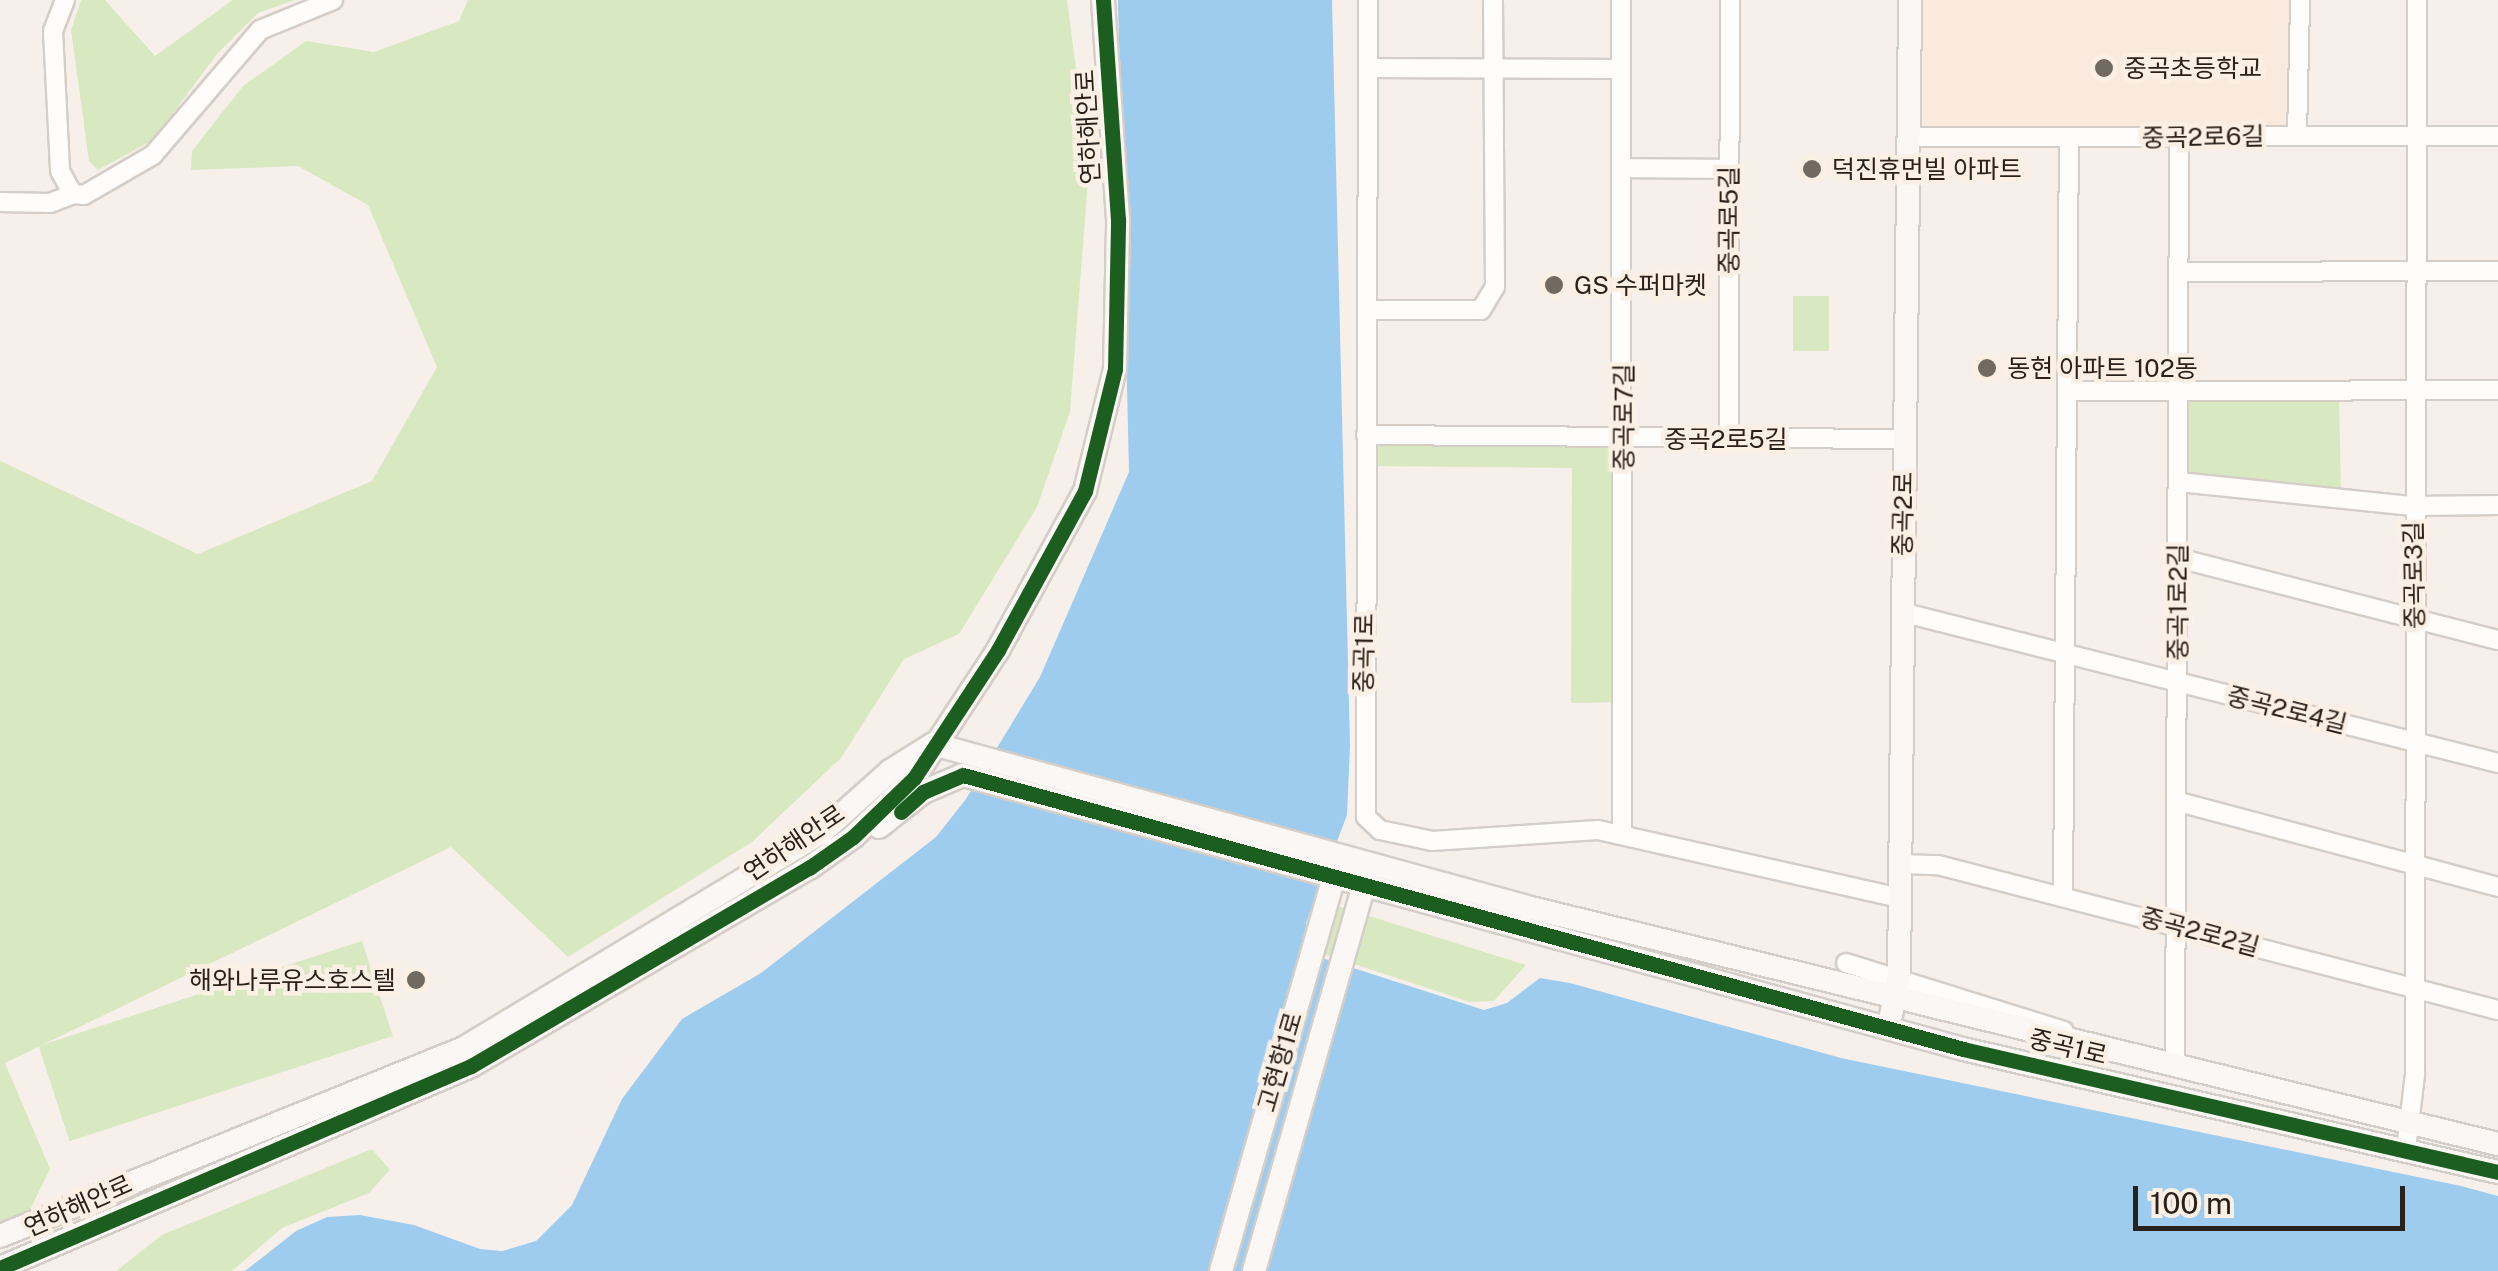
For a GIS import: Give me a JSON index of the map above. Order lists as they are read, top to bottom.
{
  "streets": {
    "street": [
      "연하해안로",
      "중곡2로6길",
      "중곡로5길",
      "중곡로7길",
      "중곡2로5길",
      "중곡2로",
      "중곡로3길",
      "중곡1로2길",
      "중곡1로",
      "중곡2로4길",
      "중곡2로2길",
      "고현항1로"
    ]
  },
  "crossings": [
    ["중곡2로6길", "중곡2로"],
    ["중곡2로6길", "중곡로3길"],
    ["중곡2로6길", "중곡1로2길"],
    ["중곡로5길", "중곡2로5길"],
    ["중곡로7길", "중곡2로5길"],
    ["중곡로7길", "중곡1로"],
    ["중곡2로5길", "중곡2로"],
    ["중곡2로5길", "중곡1로"],
    ["중곡2로", "중곡1로"],
    ["중곡2로", "중곡2로4길"],
    ["중곡2로", "중곡2로2길"],
    ["중곡로3길", "중곡1로"],
    ["중곡로3길", "중곡2로4길"],
    ["중곡로3길", "중곡2로2길"],
    ["중곡1로2길", "중곡1로"],
    ["중곡1로2길", "중곡2로4길"],
    ["중곡1로2길", "중곡2로2길"],
    ["중곡1로", "고현항1로"]
  ],
  "places": [
    "중곡초등학교",
    "덕진휴먼빌 아파트",
    "GS 수퍼마켓",
    "동현 아파트 102동",
    "해와나루유스호스텔"
  ],
  "scale_bar": "100 m"
}
